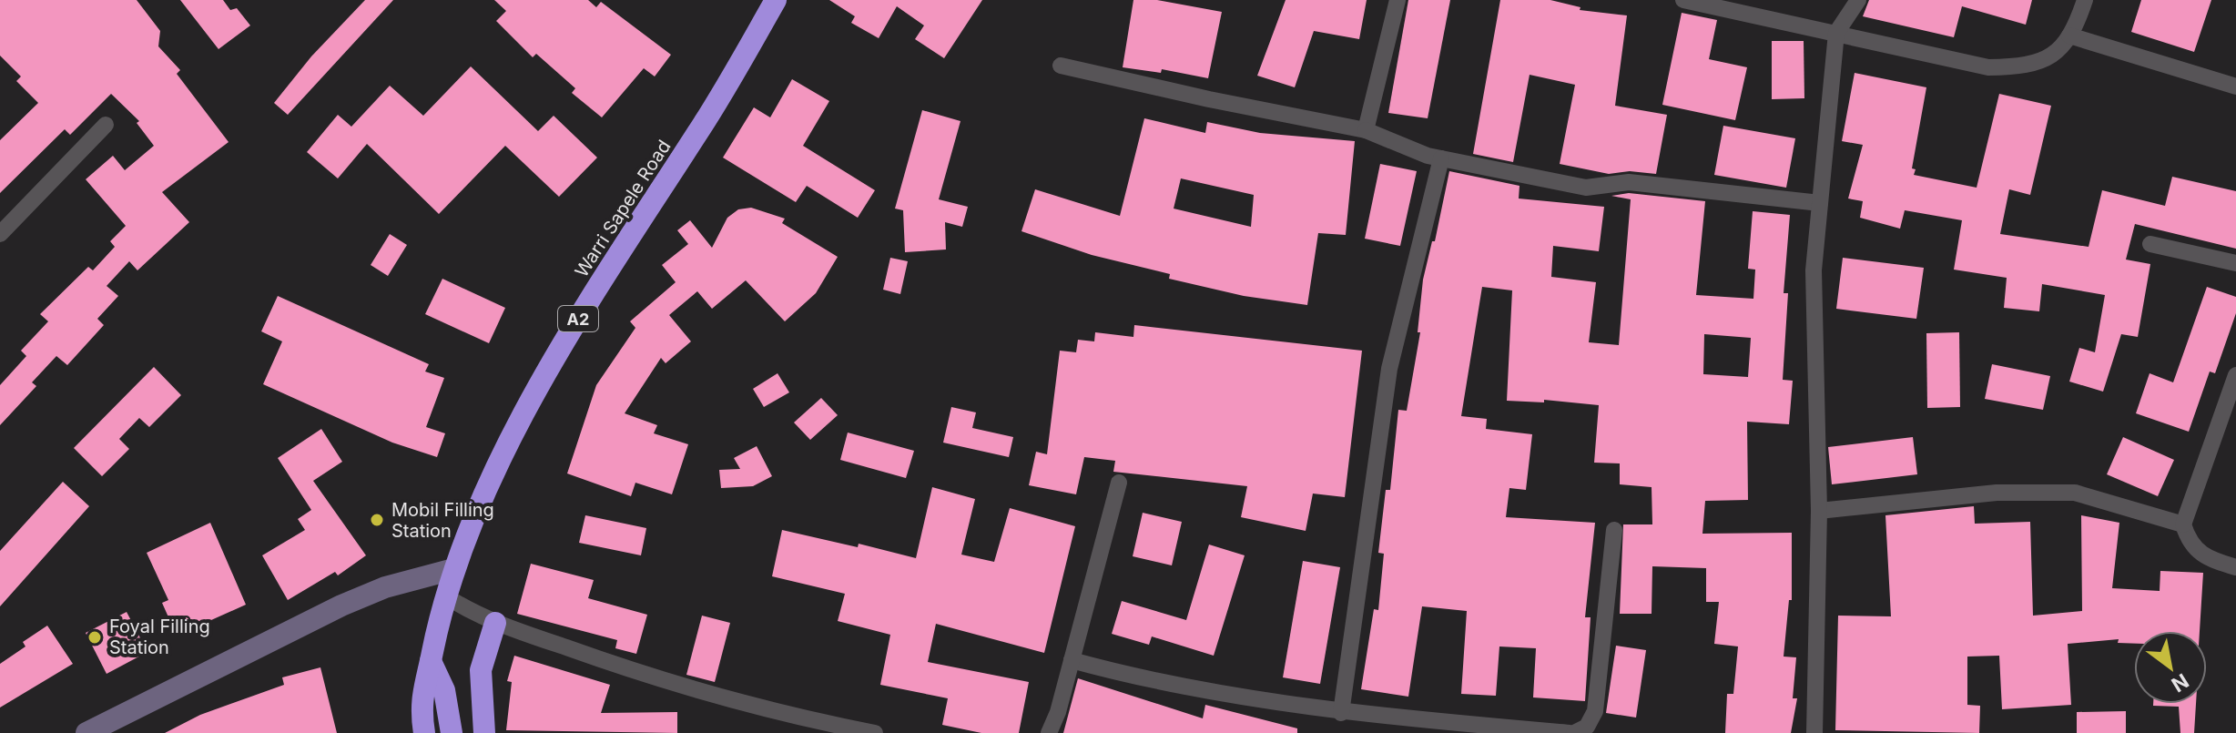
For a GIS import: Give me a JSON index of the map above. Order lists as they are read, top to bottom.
{
  "streets": {
    "highway": ["Warri Sapele Road", "A2"]
  },
  "places": ["Mobil Filling Station", "Foyal Filling Station"],
  "north": "bottom right"
}
